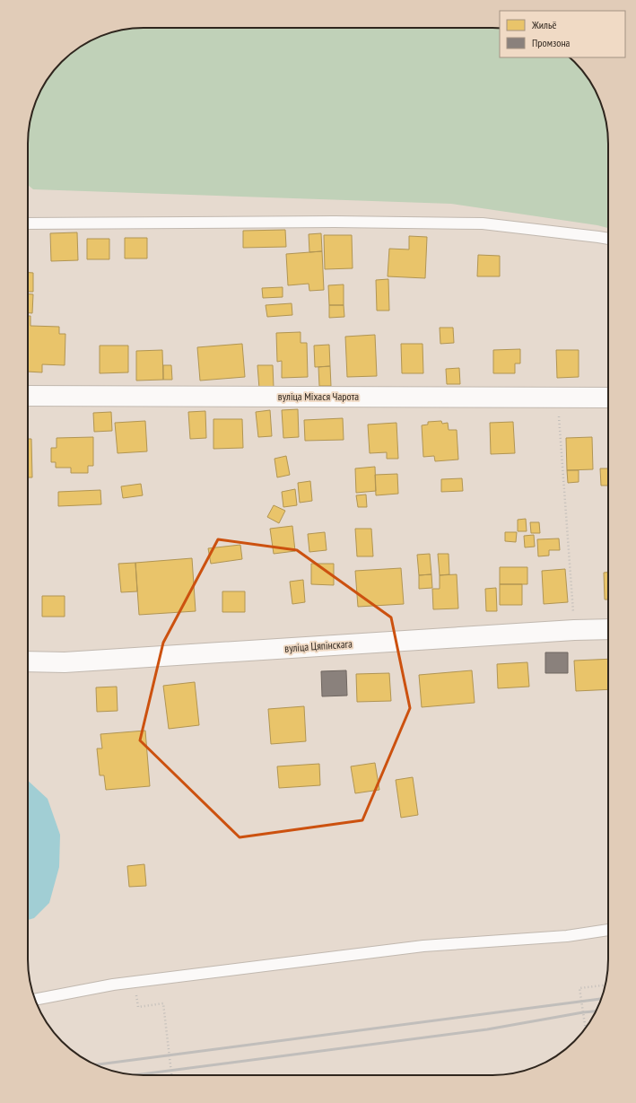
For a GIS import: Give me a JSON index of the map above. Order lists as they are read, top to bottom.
{
  "streets": {
    "street": ["вуліца Міхася Чарота", "вуліца Цяпінскага"]
  },
  "legend": ["Жильё", "Промзона"]
}
